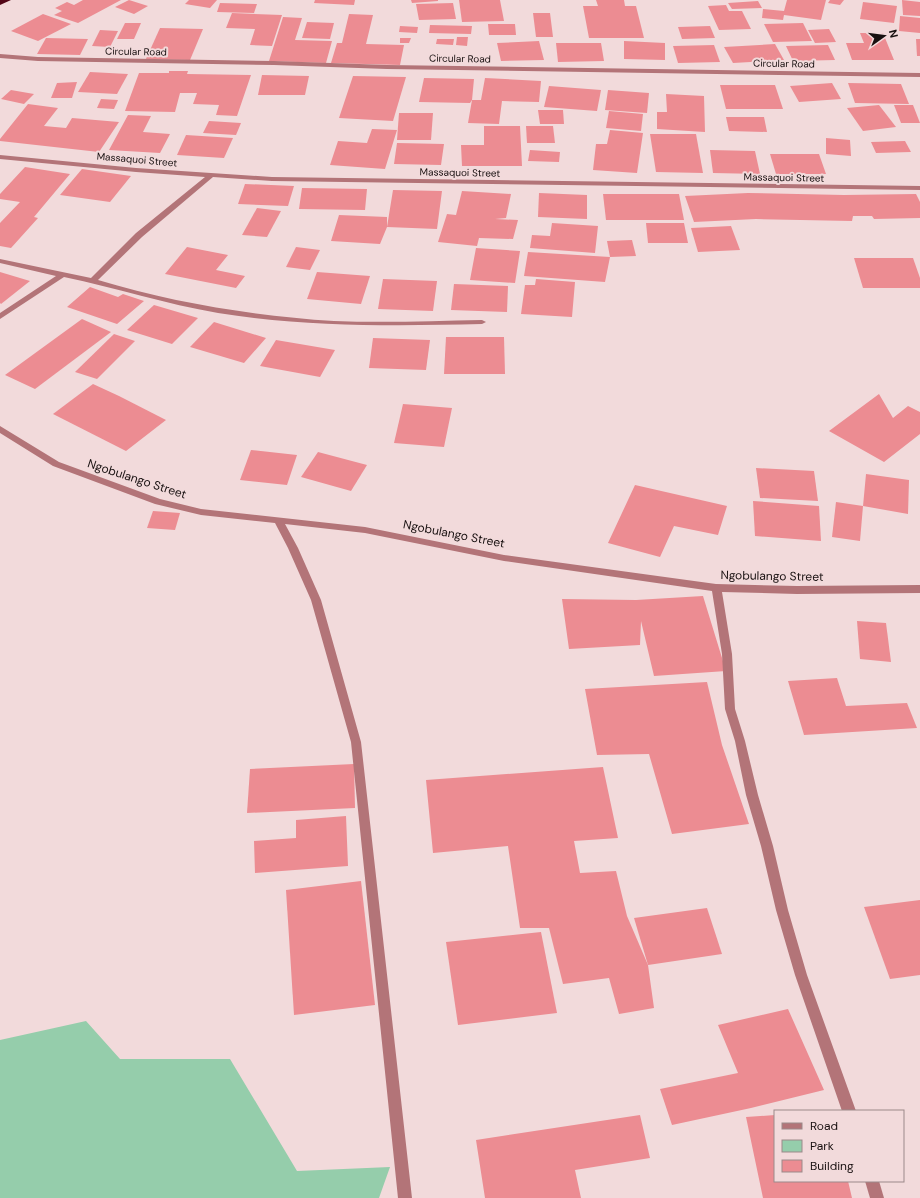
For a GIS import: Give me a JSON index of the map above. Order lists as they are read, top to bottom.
{
  "streets": {
    "street": ["Circular Road", "Massaquoi Street", "Ngobulango Street"]
  },
  "legend": ["Road", "Park", "Building"],
  "north": "right"
}
